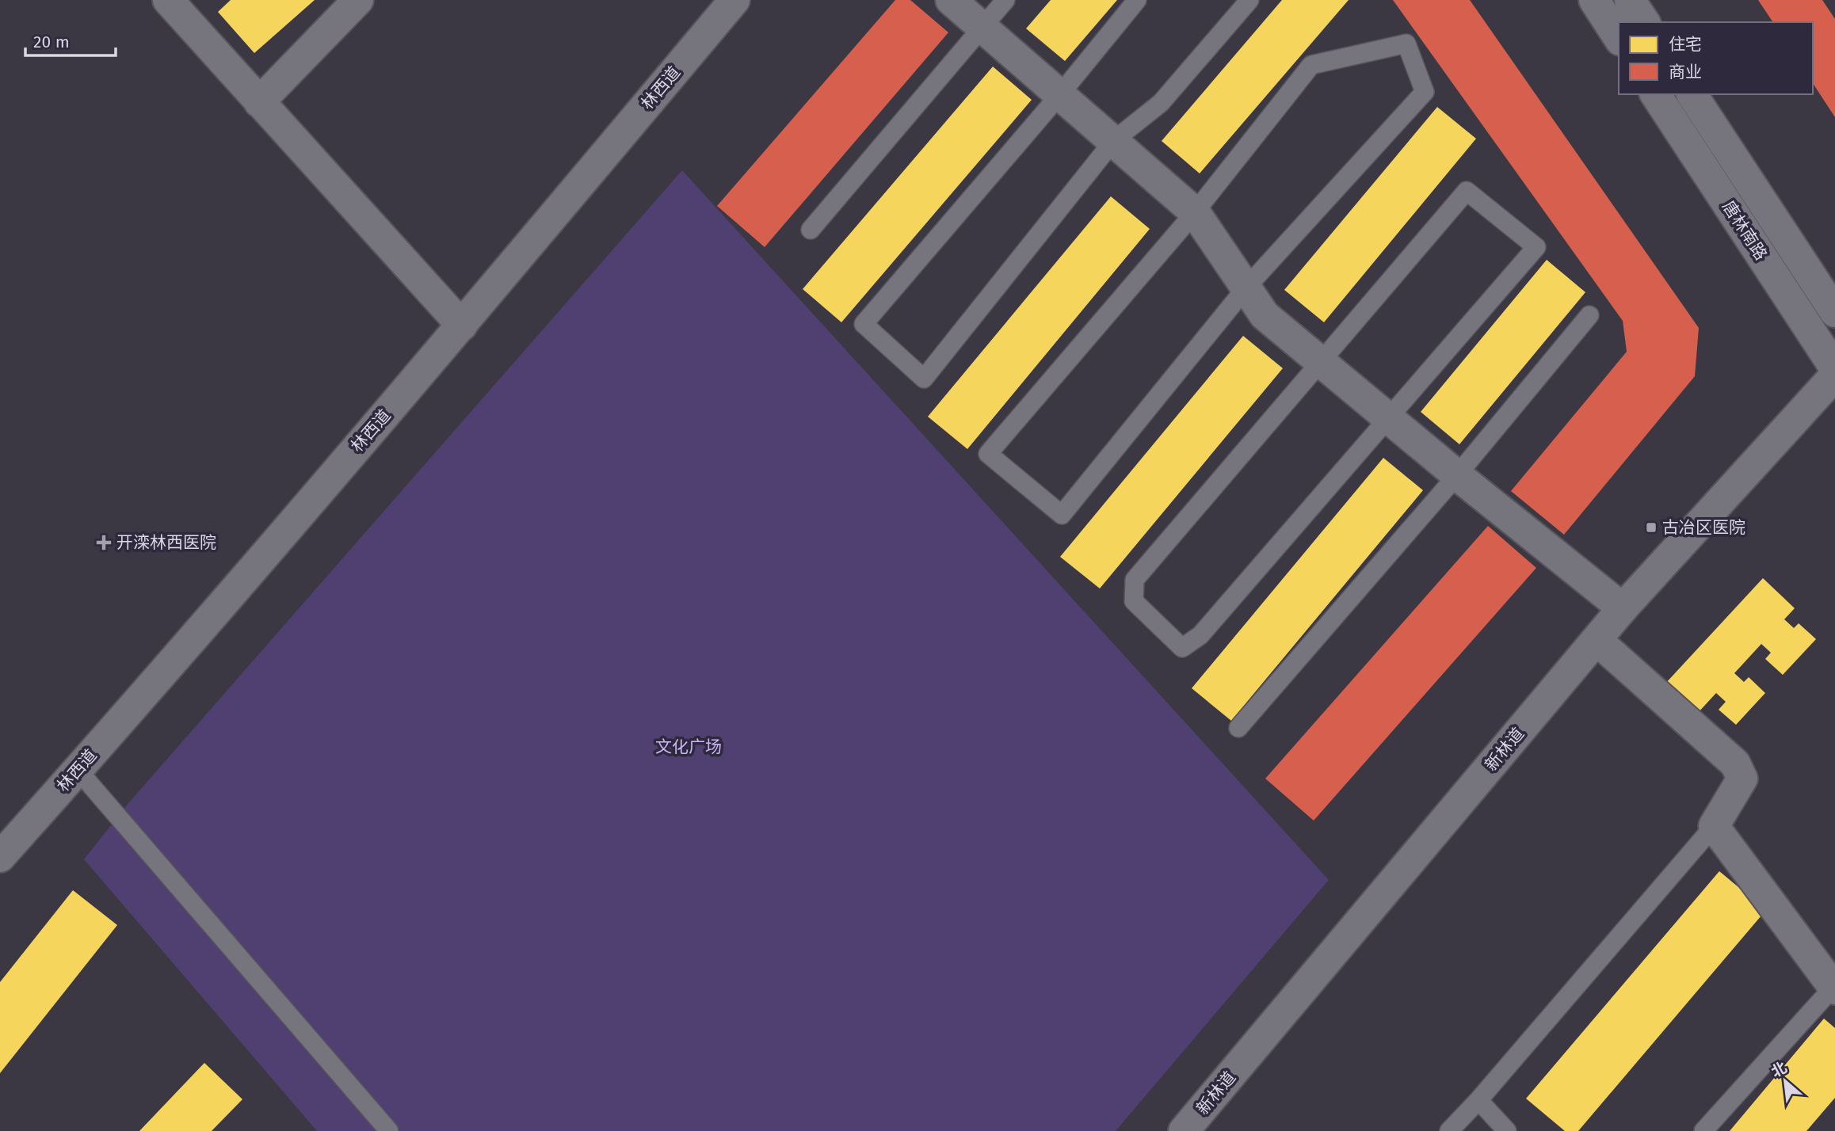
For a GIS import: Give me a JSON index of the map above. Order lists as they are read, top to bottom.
{
  "streets": {
    "street": ["林西道", "唐林南路", "新林道"]
  },
  "parks": ["文化广场"],
  "places": {
    "transit": ["古冶区医院"],
    "health": ["开滦林西医院"]
  },
  "legend": ["住宅", "商业"],
  "scale_bar": "20 m",
  "north": "top left"
}
